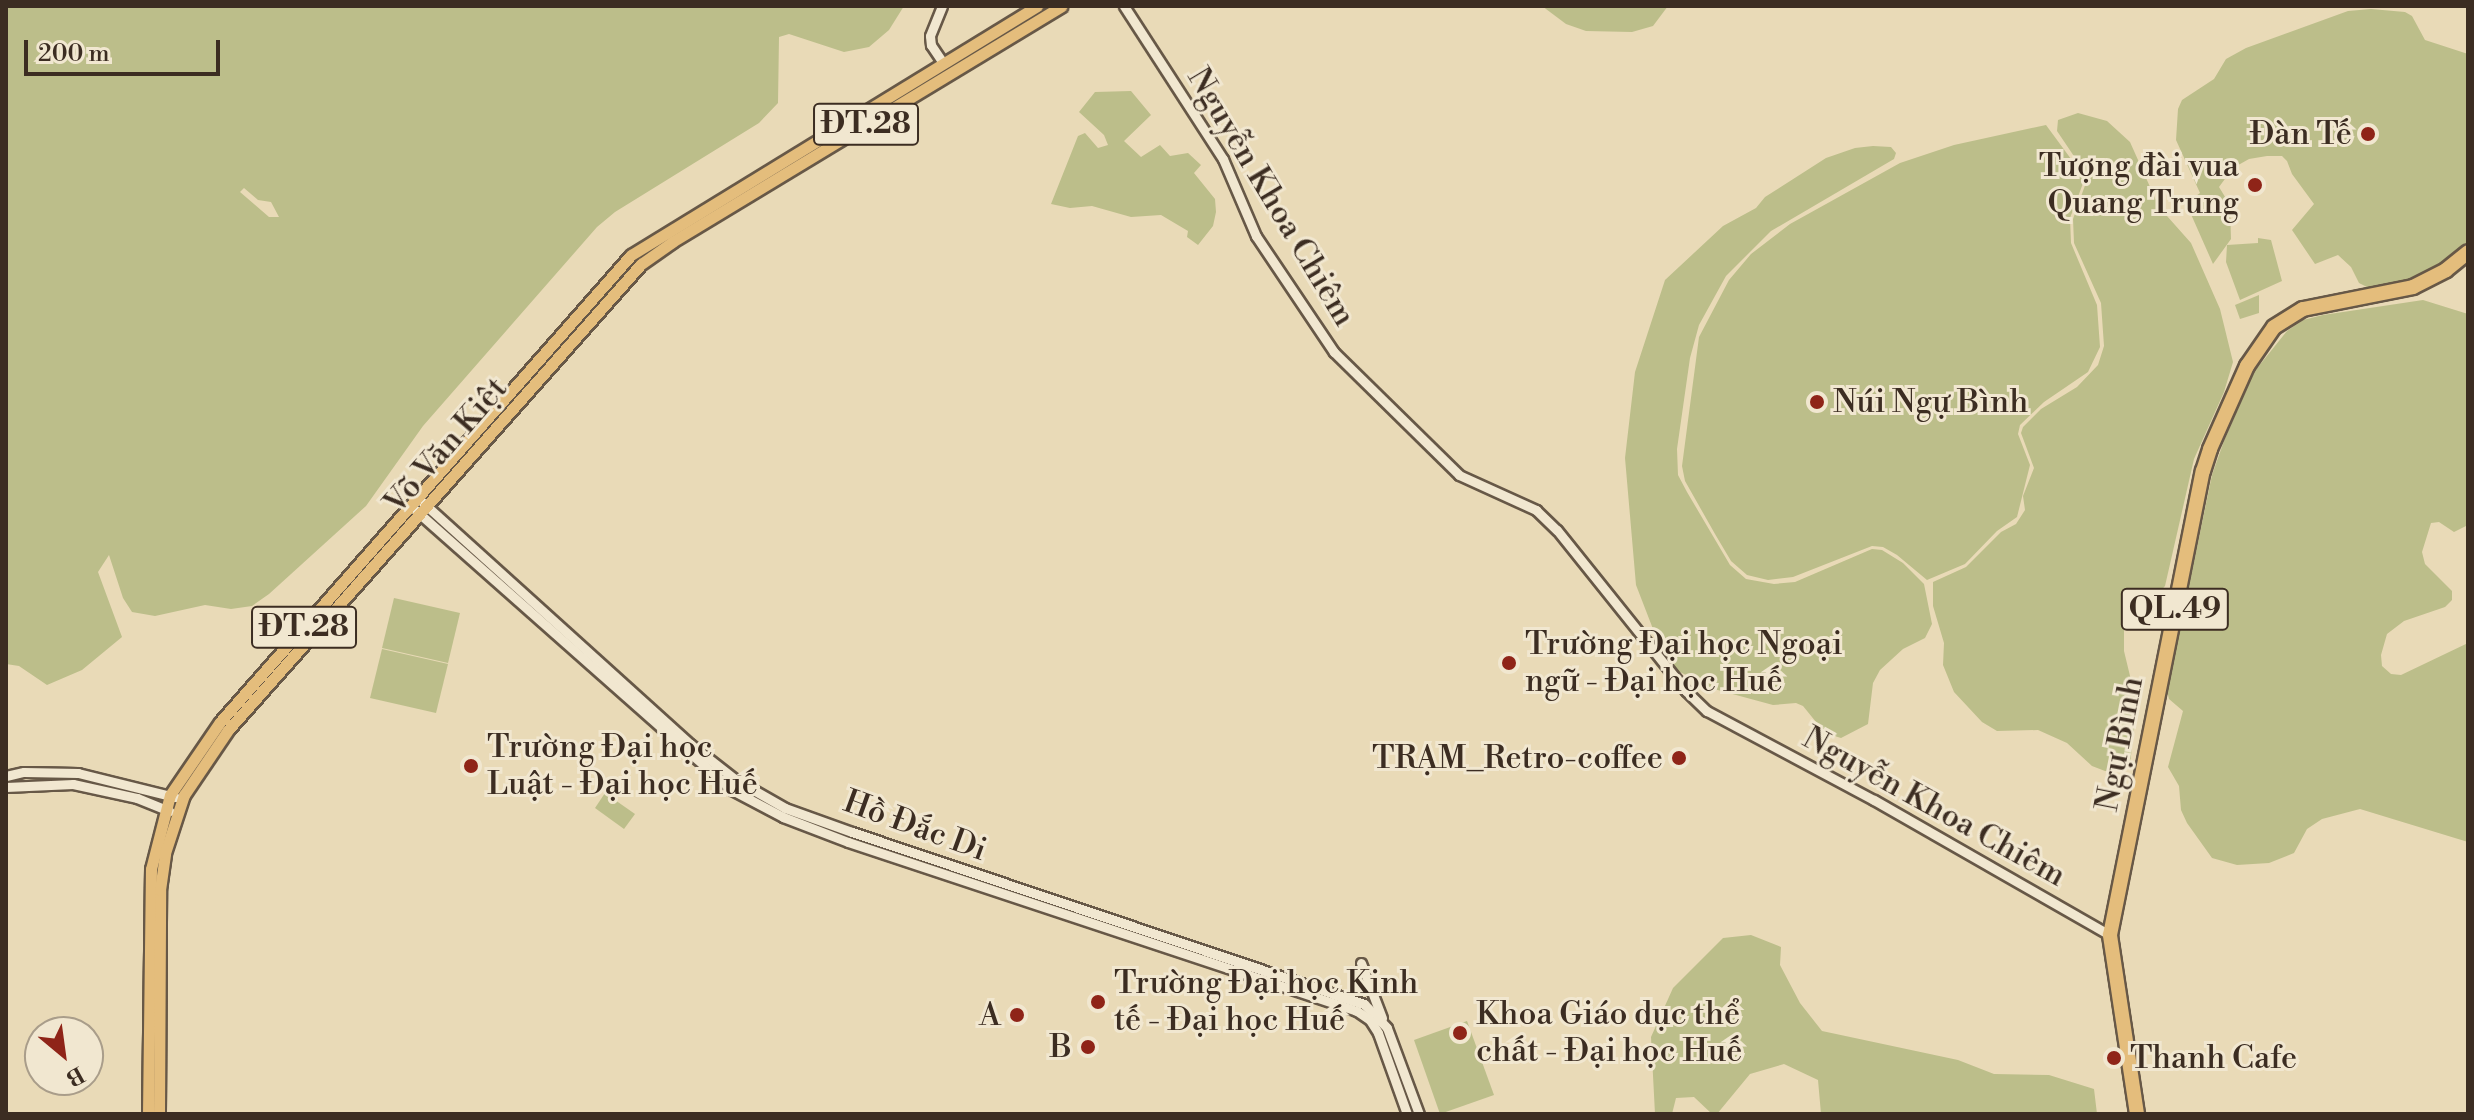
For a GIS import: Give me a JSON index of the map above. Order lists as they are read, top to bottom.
{
  "streets": {
    "highway": ["QL.49", "Ngự Bình"],
    "main road": ["ĐT.28", "Võ Văn Kiệt"],
    "street": ["Nguyễn Khoa Chiêm", "Hồ Đắc Di"]
  },
  "crossings": [
    ["Nguyễn Khoa Chiêm", "Ngự Bình"],
    ["Võ Văn Kiệt", "Hồ Đắc Di"]
  ],
  "places": [
    "Đàn Tế",
    "Tượng đài vua Quang Trung",
    "Núi Ngự Bình",
    "Trường Đại học Ngoại ngữ - Đại học Huế",
    "TRẠM_Retro-coffee",
    "Trường Đại học Luật - Đại học Huế",
    "Trường Đại học Kinh tế - Đại học Huế",
    "A",
    "Khoa Giáo dục thể chất - Đại học Huế",
    "B",
    "Thanh Cafe"
  ],
  "scale_bar": "200 m",
  "north": "bottom right"
}
